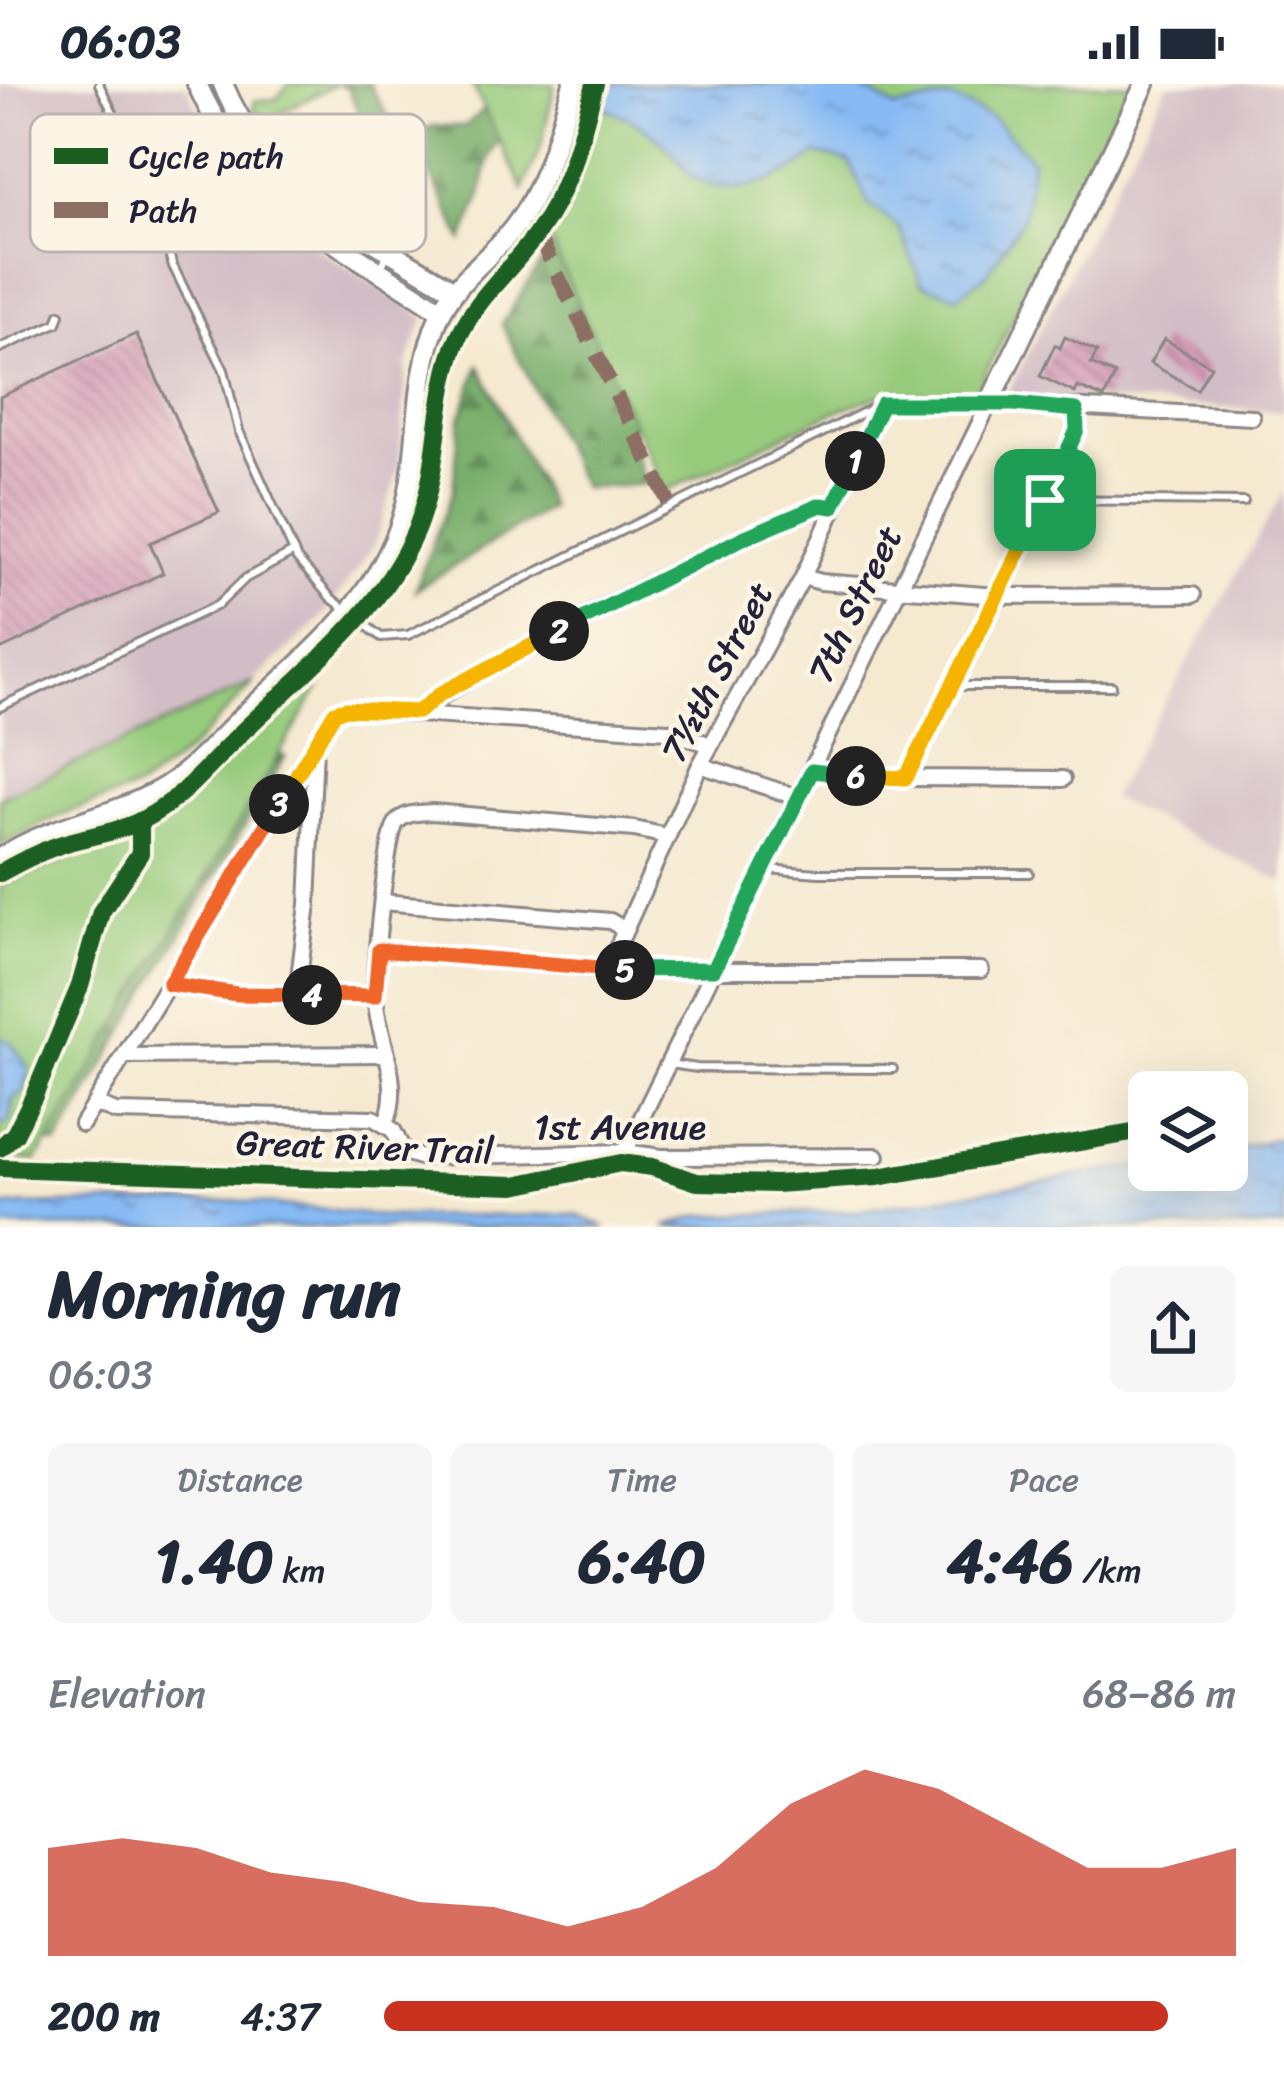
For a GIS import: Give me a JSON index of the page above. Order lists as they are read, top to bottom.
{
  "streets": {
    "street": ["7th Street", "7½th Street", "1st Avenue"],
    "cycle path": ["Great River Trail"]
  },
  "crossings": [
    ["7th Street", "1st Avenue"]
  ],
  "legend": ["Cycle path", "Path"],
  "page": {
    "status": "06:03",
    "pins": [
      "1",
      "2",
      "6",
      "3",
      "5",
      "4"
    ],
    "heading": ["Morning run", "06:03"],
    "stats": [
      ["Distance", "1.40 km"],
      ["Time", "6:40"],
      ["Pace", "4:46 /km"]
    ],
    "chart": ["Elevation", "68–86 m"],
    "list": [
      {
        "name": "200 m",
        "note": "4:37"
      }
    ]
  }
}
